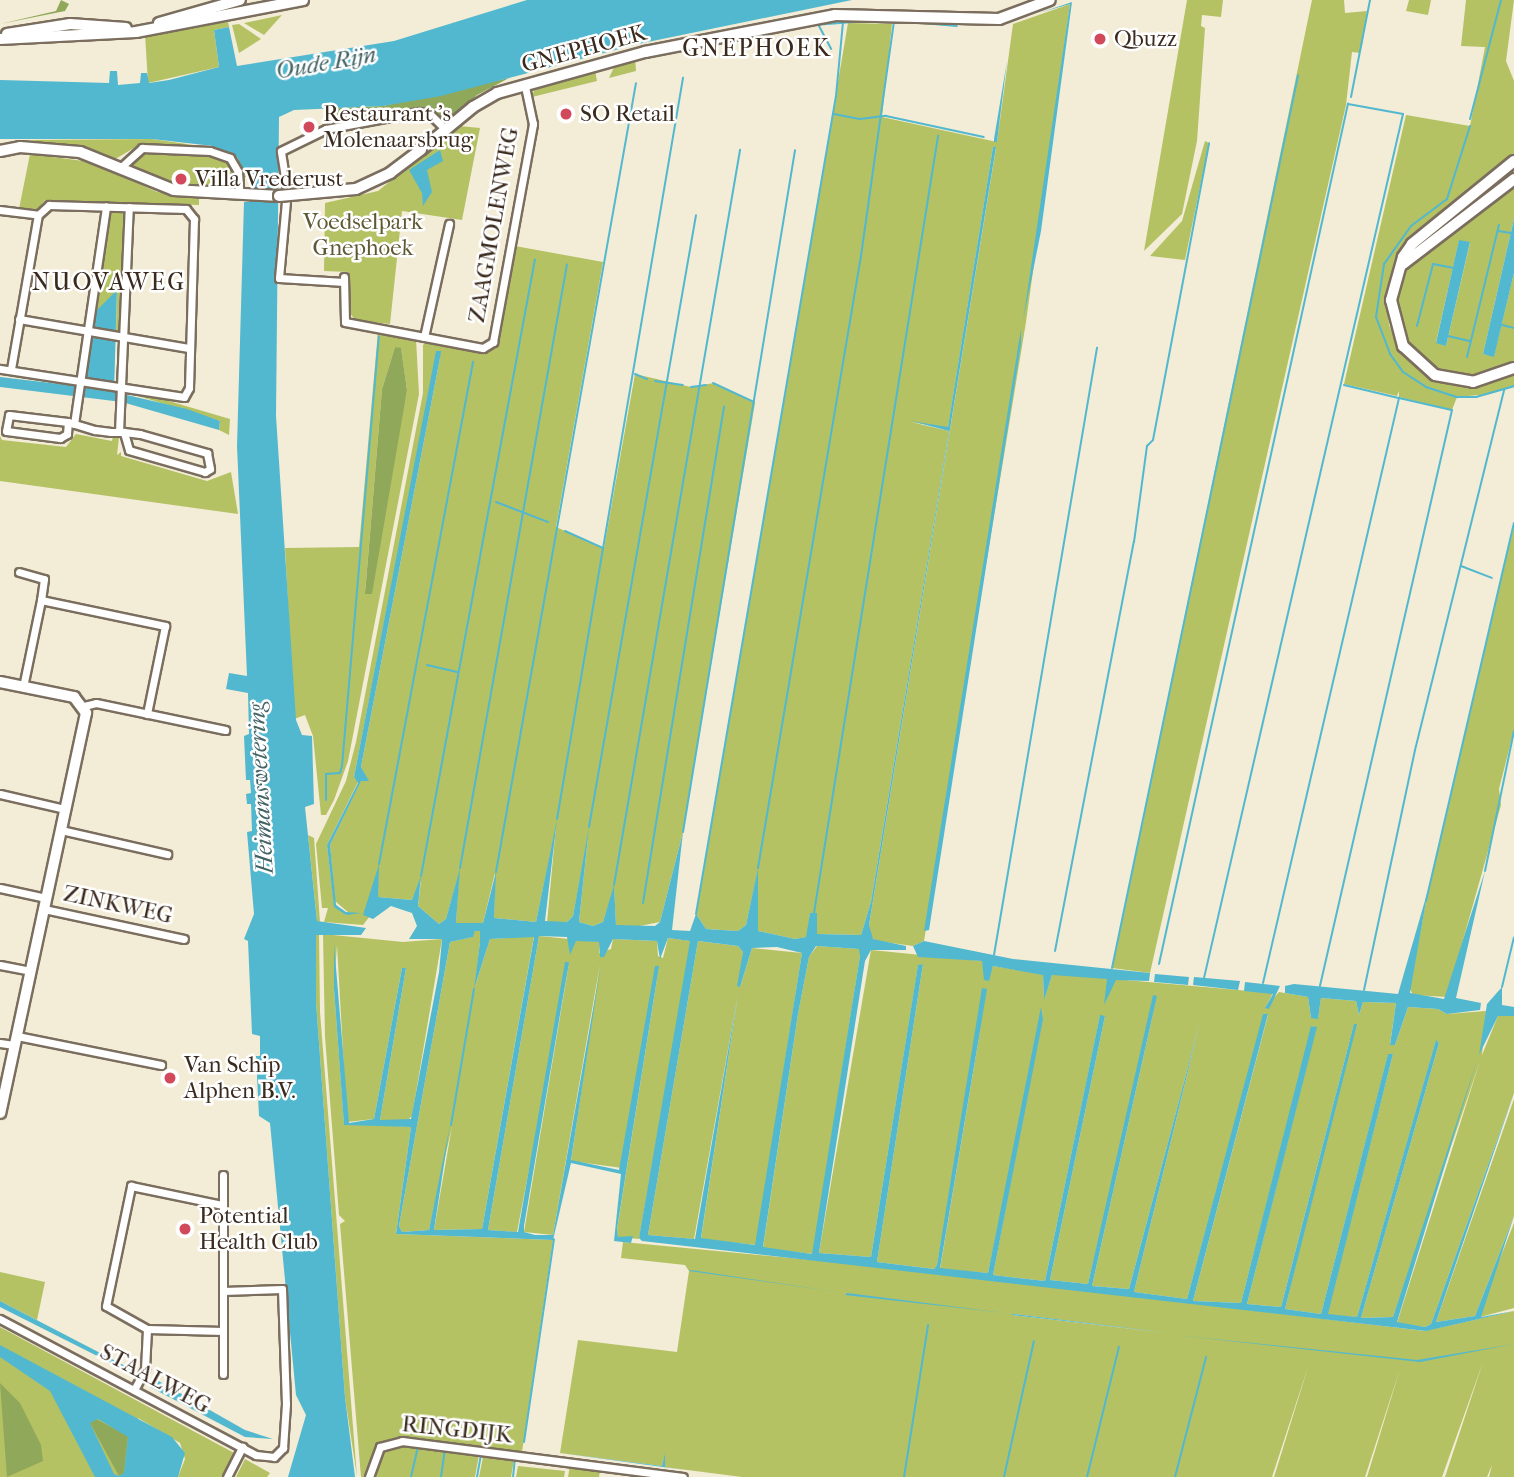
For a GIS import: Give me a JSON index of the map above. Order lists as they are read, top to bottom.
{
  "streets": {
    "street": [
      "GNEPHOEK",
      "ZAAGMOLENWEG",
      "ZINKWEG",
      "STAALWEG",
      "RINGDIJK"
    ]
  },
  "crossings": [
    ["GNEPHOEK", "ZAAGMOLENWEG"]
  ],
  "districts": ["GNEPHOEK", "NUOVAWEG"],
  "water": ["Oude Rijn", "Heimanswetering"],
  "parks": ["Voedselpark Gnephoek"],
  "places": [
    "Qbuzz",
    "SO Retail",
    "Restaurant 's Molenaarsbrug",
    "Villa Vrederust",
    "Van Schip Alphen B.V.",
    "Potential Health Club"
  ]
}
